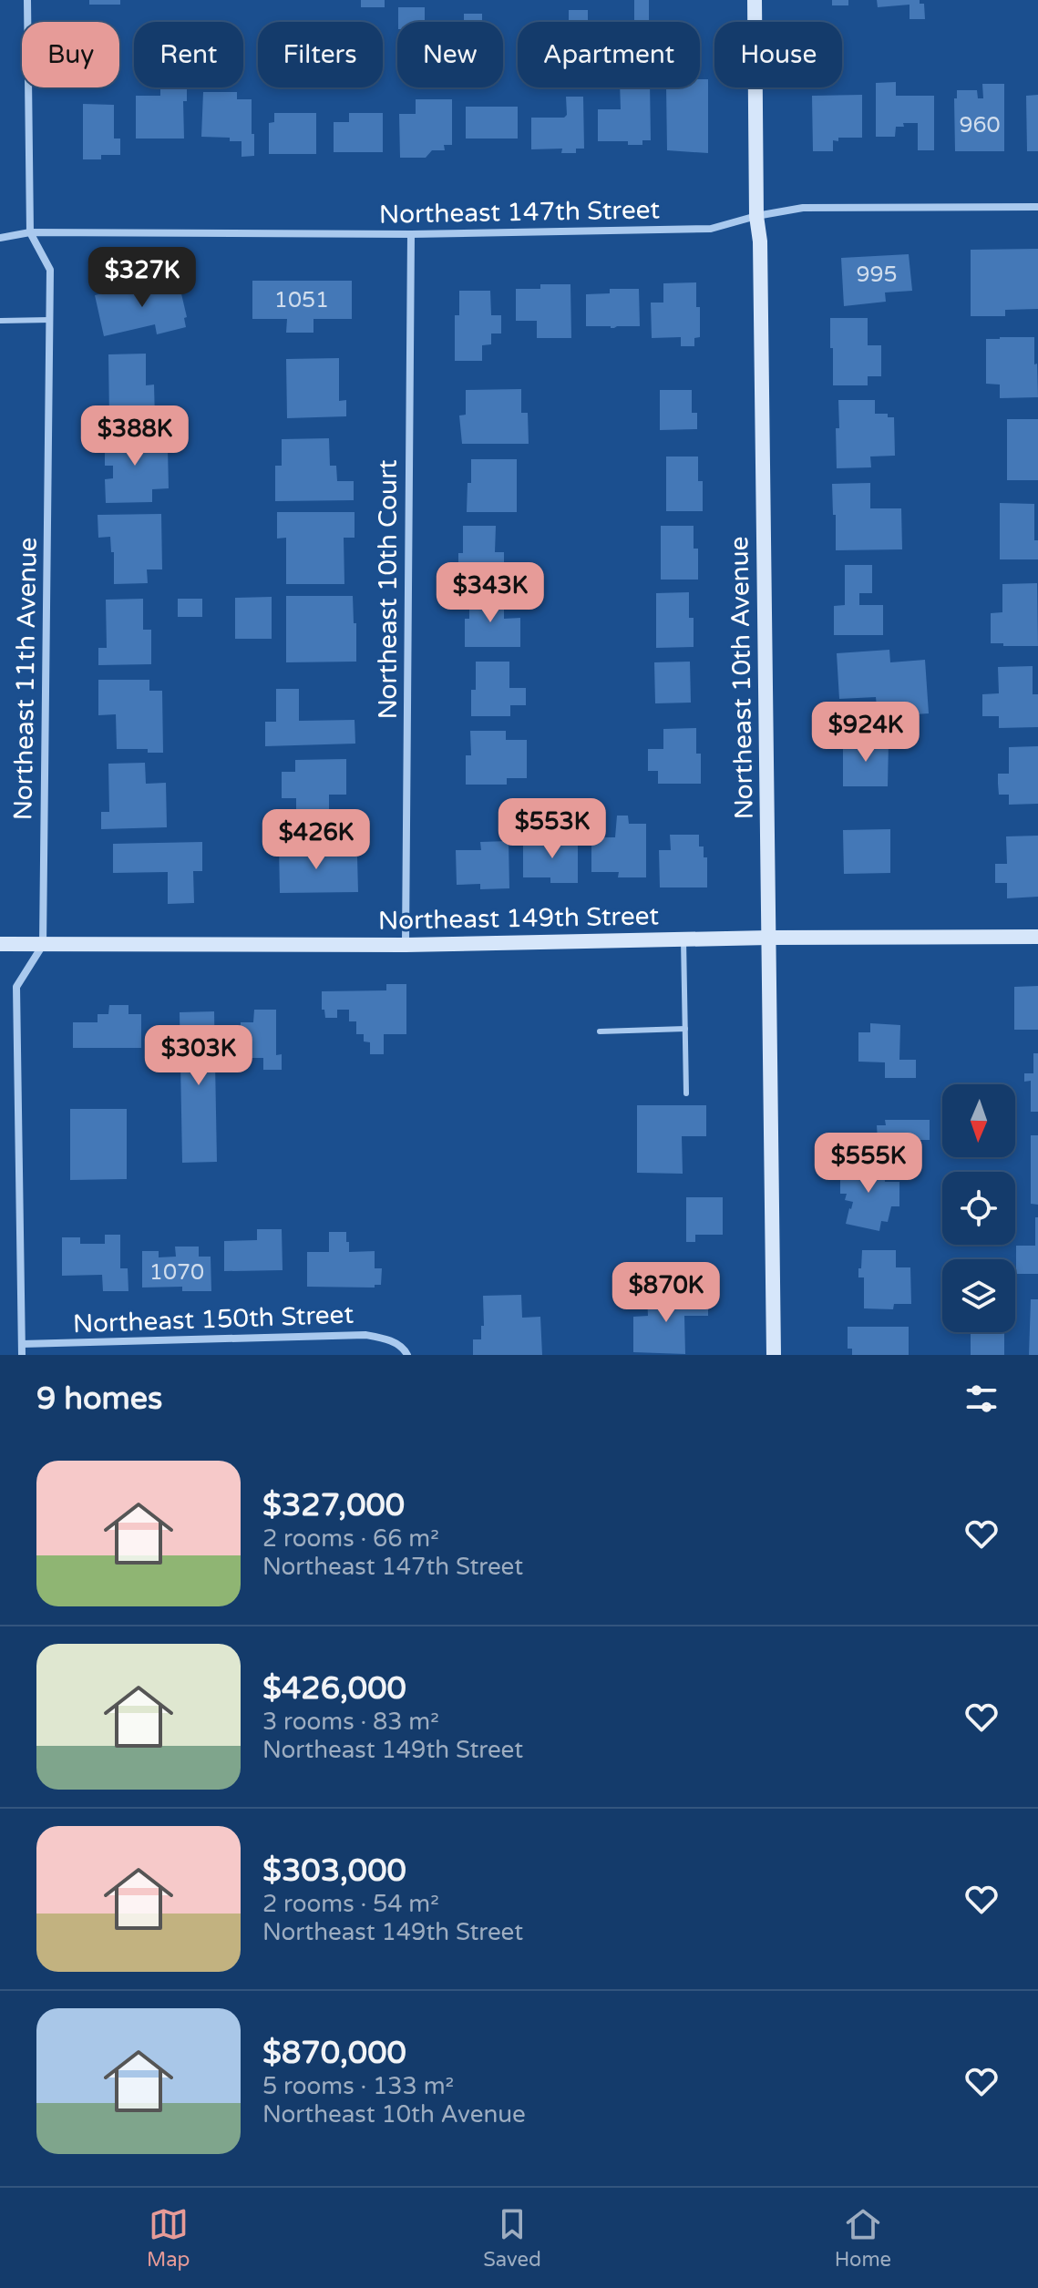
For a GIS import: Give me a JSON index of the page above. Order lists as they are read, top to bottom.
{
  "streets": {
    "street": [
      "Northeast 147th Street",
      "Northeast 10th Court",
      "Northeast 10th Avenue",
      "Northeast 11th Avenue",
      "Northeast 149th Street",
      "Northeast 150th Street"
    ]
  },
  "crossings": [
    ["Northeast 147th Street", "Northeast 10th Court"],
    ["Northeast 147th Street", "Northeast 10th Avenue"],
    ["Northeast 147th Street", "Northeast 11th Avenue"],
    ["Northeast 10th Court", "Northeast 149th Street"],
    ["Northeast 10th Avenue", "Northeast 149th Street"],
    ["Northeast 11th Avenue", "Northeast 149th Street"]
  ],
  "house_numbers": [
    "960",
    "995",
    "1051",
    "1070"
  ],
  "north": "bottom",
  "page": {
    "chip": [
      "Buy",
      "Rent",
      "Filters",
      "New",
      "Apartment",
      "House"
    ],
    "price": [
      "$327K",
      "$388K",
      "$343K",
      "$924K",
      "$553K",
      "$426K",
      "$303K",
      "$555K",
      "$870K"
    ],
    "heading": "9 homes",
    "list": [
      {
        "name": "$327,000",
        "note": "2 rooms · 66 m² · Northeast 147th Street"
      },
      {
        "name": "$426,000",
        "note": "3 rooms · 83 m² · Northeast 149th Street"
      },
      {
        "name": "$303,000",
        "note": "2 rooms · 54 m² · Northeast 149th Street"
      },
      {
        "name": "$870,000",
        "note": "5 rooms · 133 m² · Northeast 10th Avenue"
      }
    ],
    "tabs": ["Map", "Saved", "Home"]
  }
}
